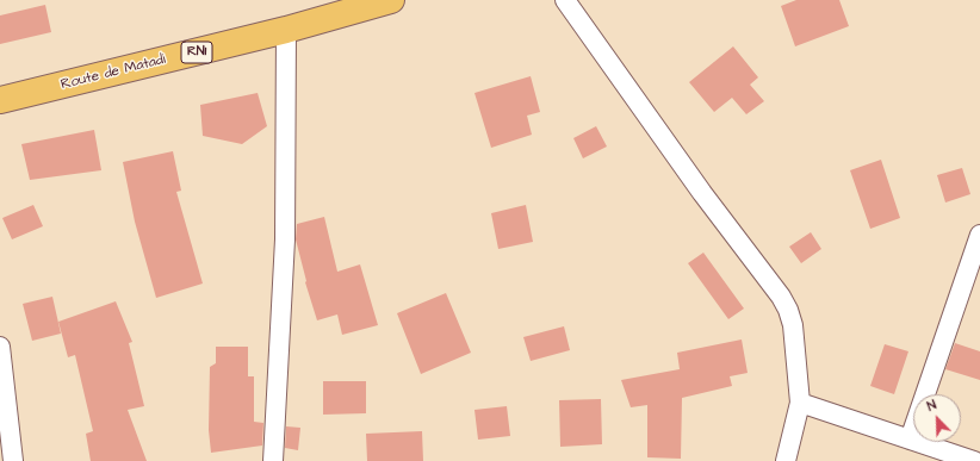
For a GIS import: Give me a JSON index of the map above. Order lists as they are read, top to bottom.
{
  "streets": {
    "highway": ["RN1", "Route de Matadi"]
  },
  "north": "top left"
}
